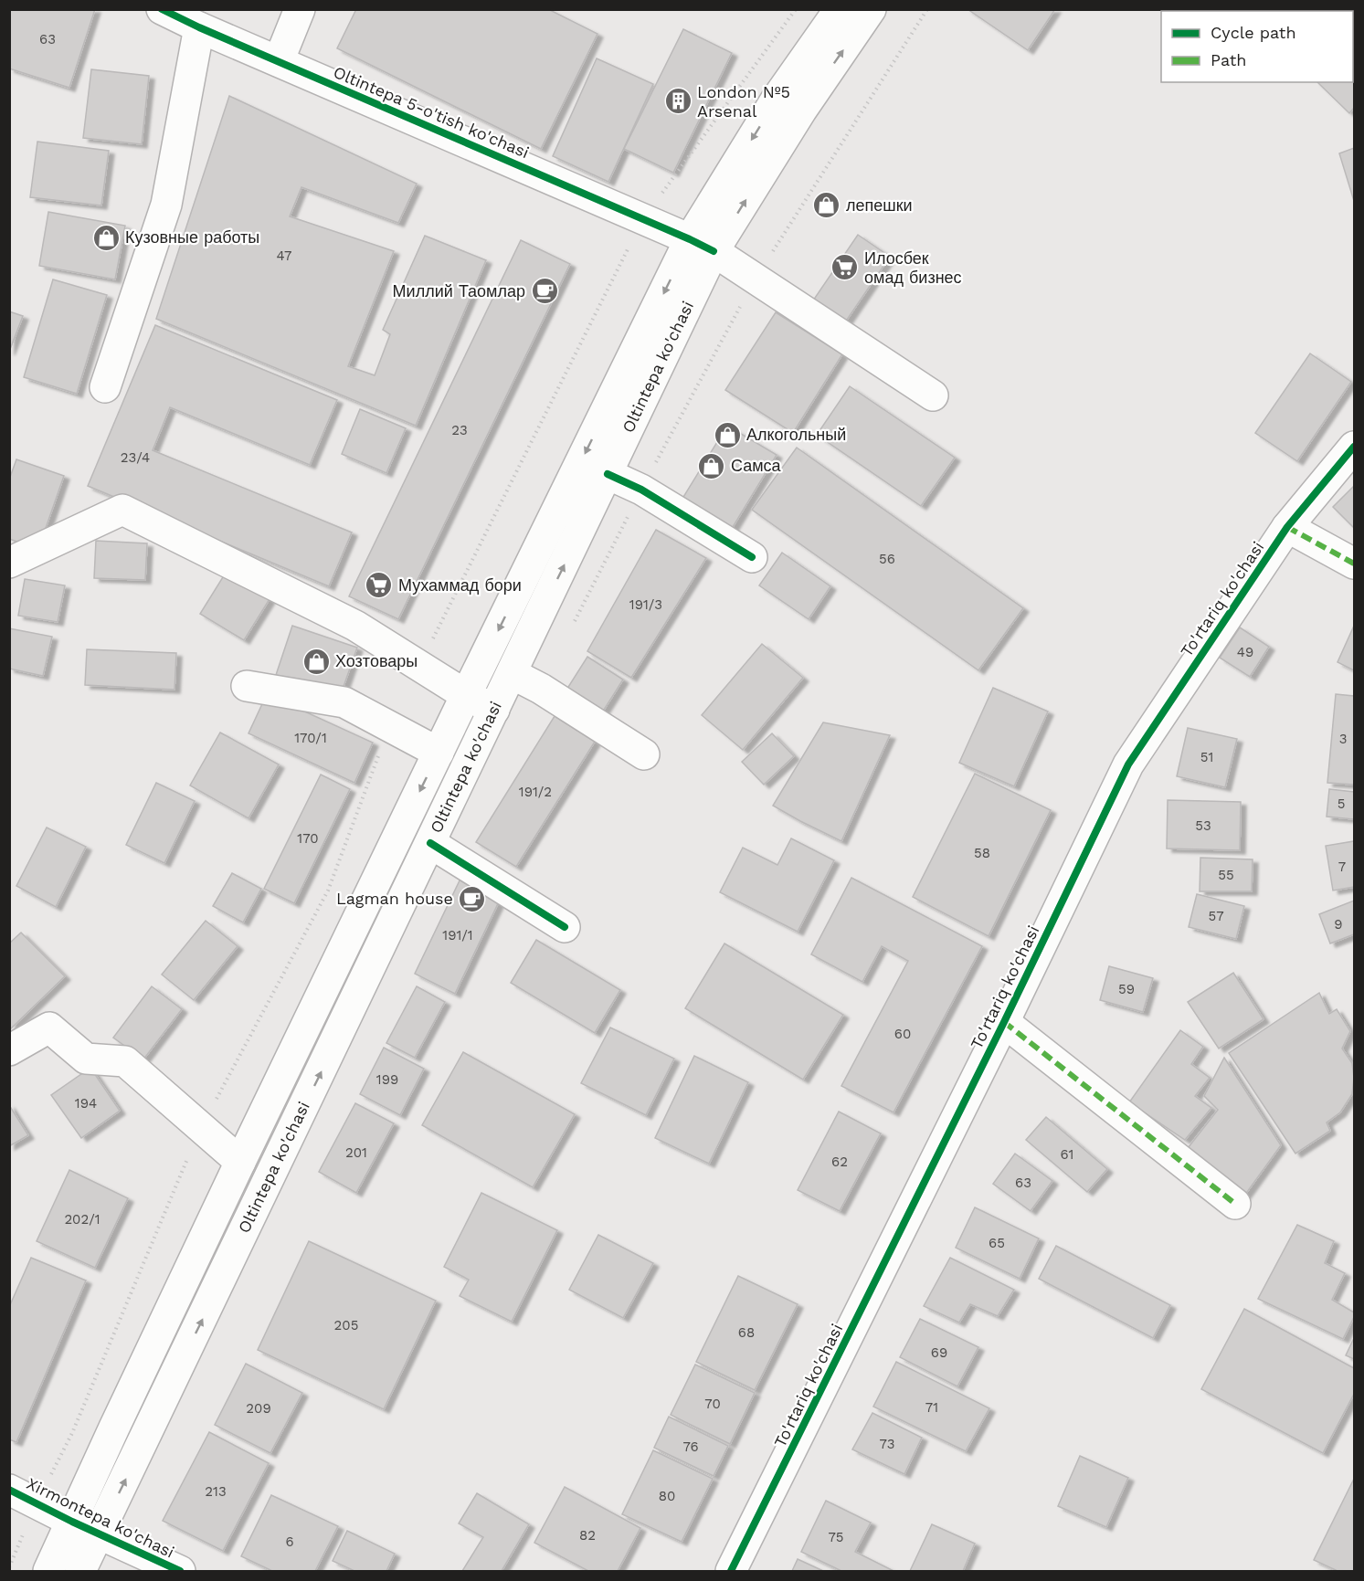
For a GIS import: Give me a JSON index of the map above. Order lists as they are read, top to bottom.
{
  "streets": {
    "main road": [
      "Oltintepa 5-o'tish ko'chasi",
      "Oltintepa ko'chasi",
      "To'rtariq ko'chasi",
      "Xirmontepa ko'chasi"
    ]
  },
  "crossings": [
    ["Oltintepa 5-o'tish ko'chasi", "Oltintepa ko'chasi"],
    ["Oltintepa ko'chasi", "Xirmontepa ko'chasi"]
  ],
  "places": {
    "building": ["London №5 Arsenal"],
    "shop": [
      "лепешки",
      "Кузовные работы",
      "Алкогольный",
      "Самса",
      "Хозтовары"
    ],
    "supermarket": ["Илосбек омад бизнес", "Мухаммад бори"],
    "cafe": ["Миллий Таомлар", "Lagman house"]
  },
  "house_numbers": [
    "63",
    "47",
    "23",
    "23/4",
    "56",
    "191/3",
    "49",
    "170/1",
    "3",
    "51",
    "191/2",
    "5",
    "53",
    "170",
    "58",
    "7",
    "55",
    "57",
    "9",
    "191/1",
    "59",
    "60",
    "199",
    "194",
    "201",
    "61",
    "62",
    "63",
    "202/1",
    "65",
    "205",
    "68",
    "69",
    "70",
    "71",
    "209",
    "73",
    "76",
    "213",
    "80",
    "82",
    "75",
    "6"
  ],
  "legend": ["Cycle path", "Path"]
}
